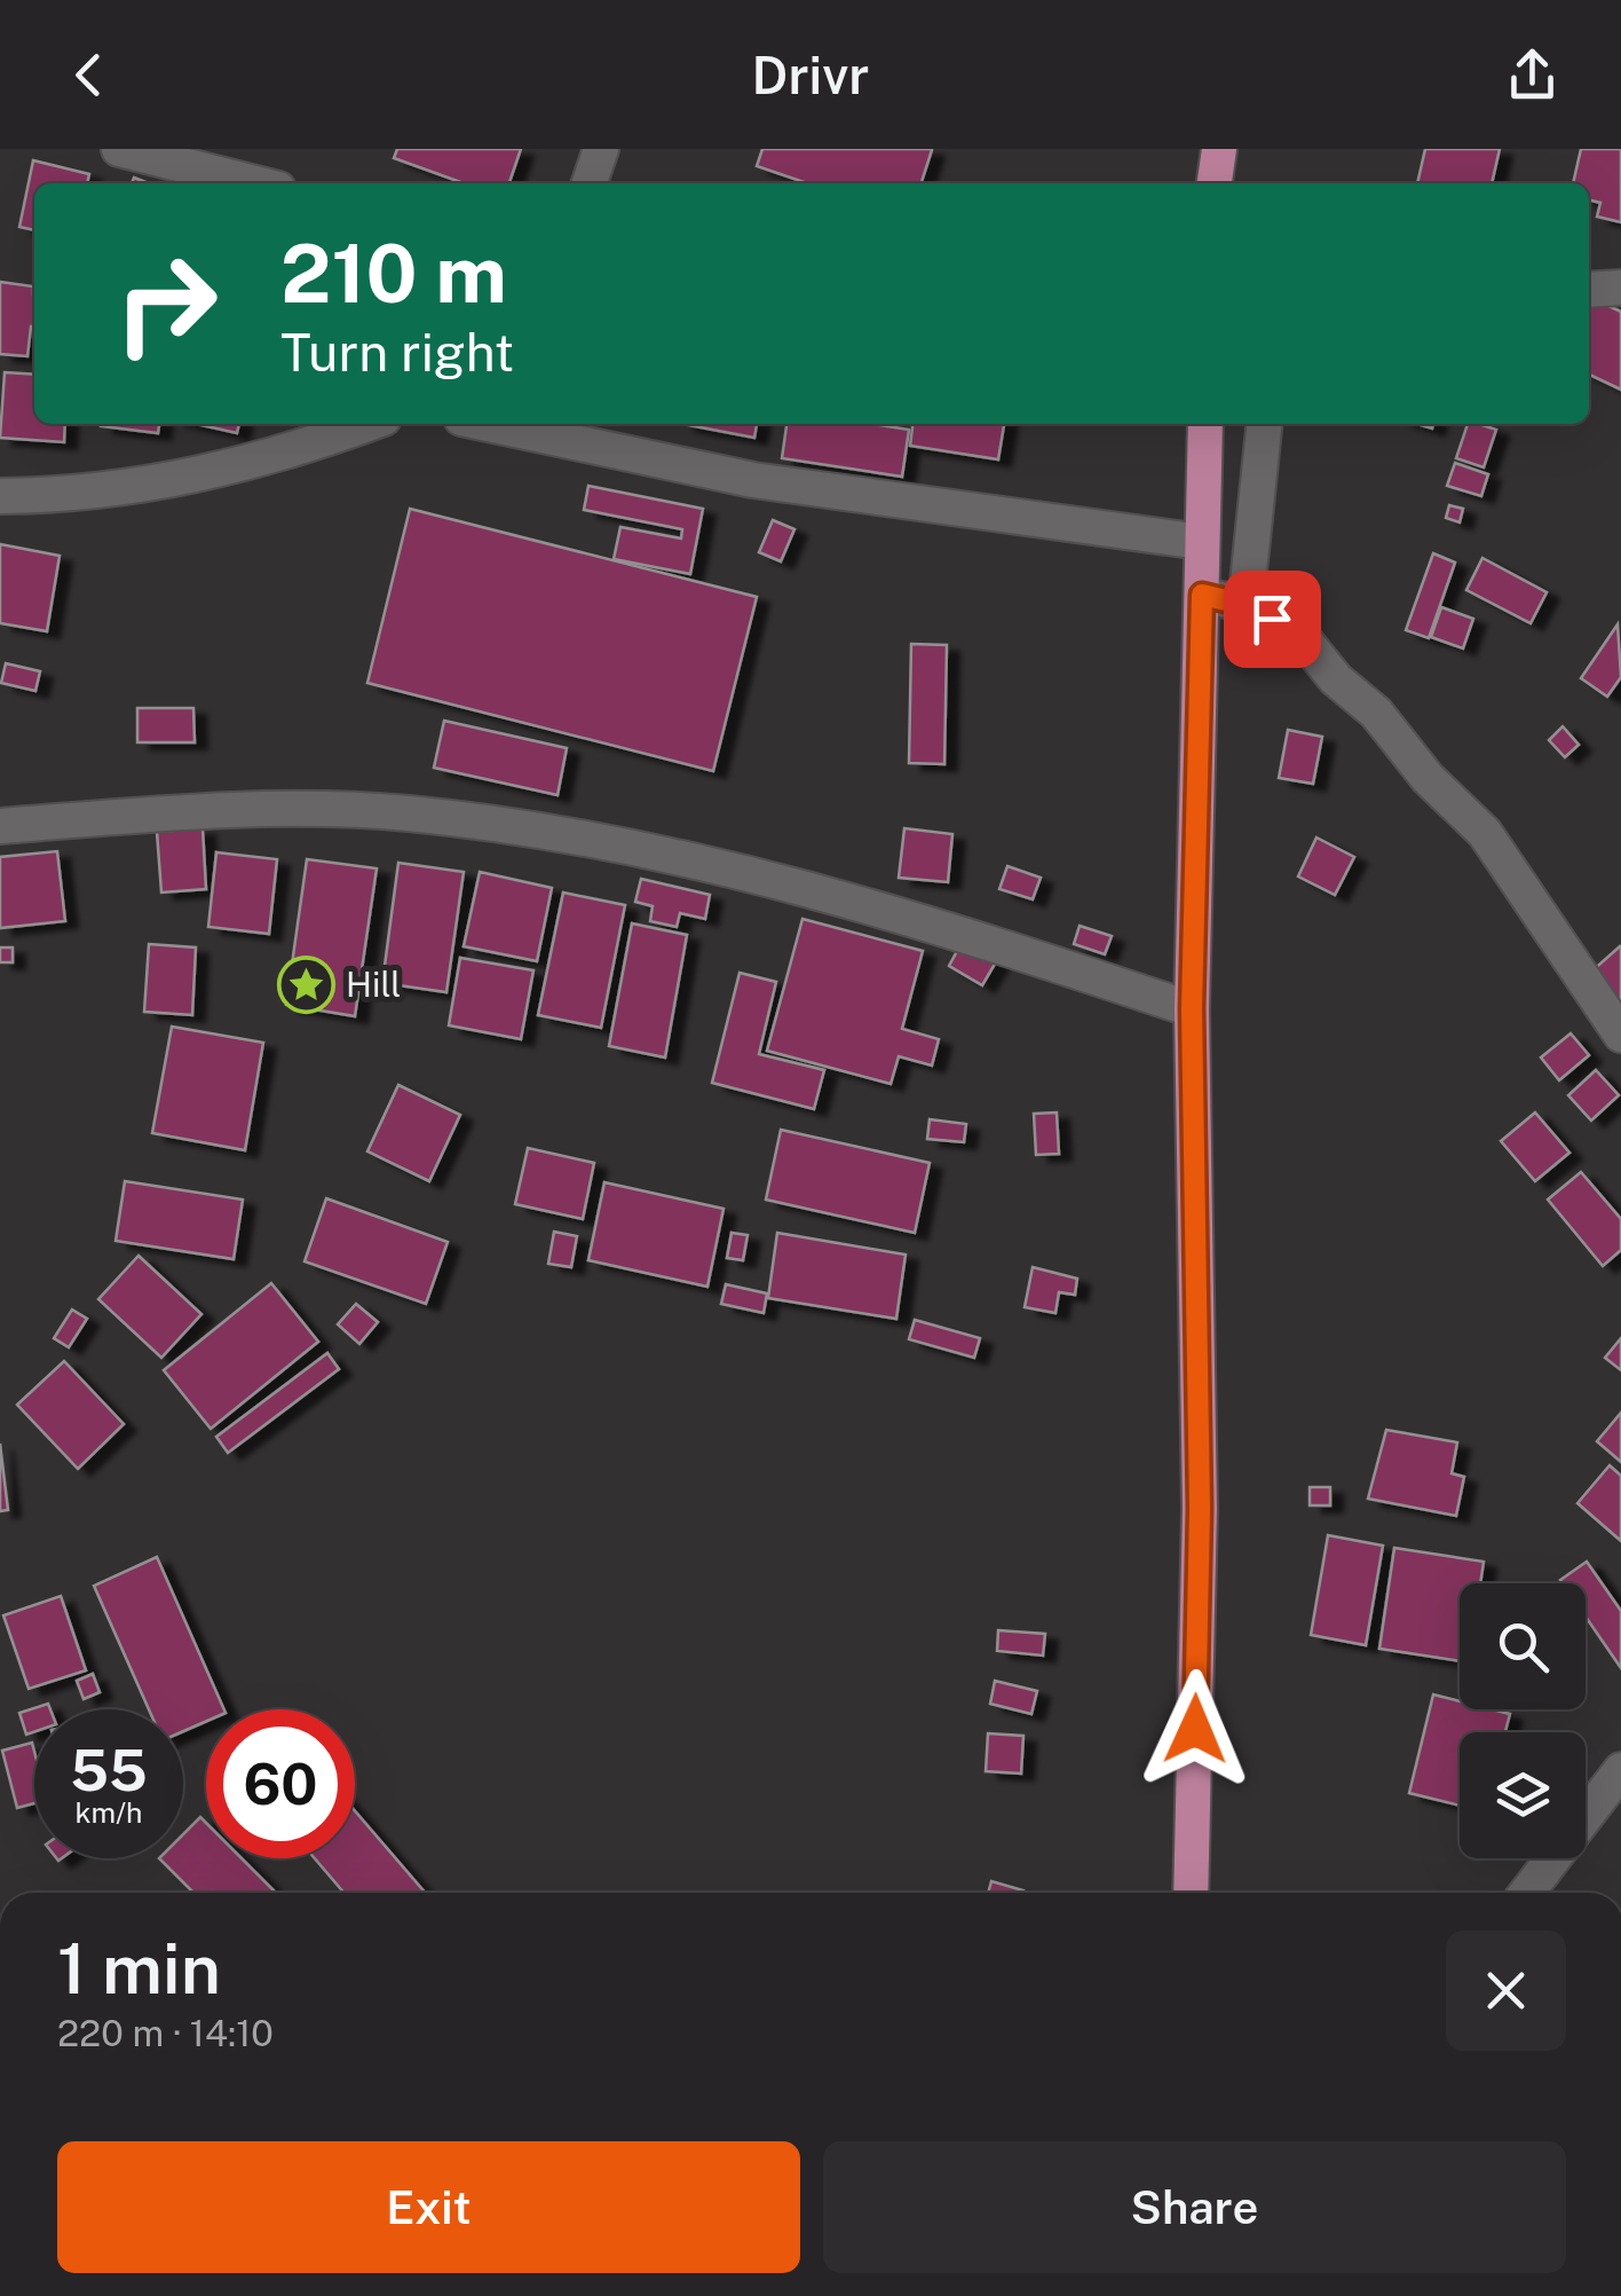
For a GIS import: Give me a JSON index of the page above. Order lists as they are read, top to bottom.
{
  "places": {
    "place": ["Hill"]
  },
  "page": {
    "header": "Drivr",
    "turn": ["210 m", "Turn right"],
    "speed": "55 km/h",
    "limit": "60",
    "heading": ["1 min", "220 m · 14:10"],
    "buttons": ["Exit", "Share"]
  }
}
